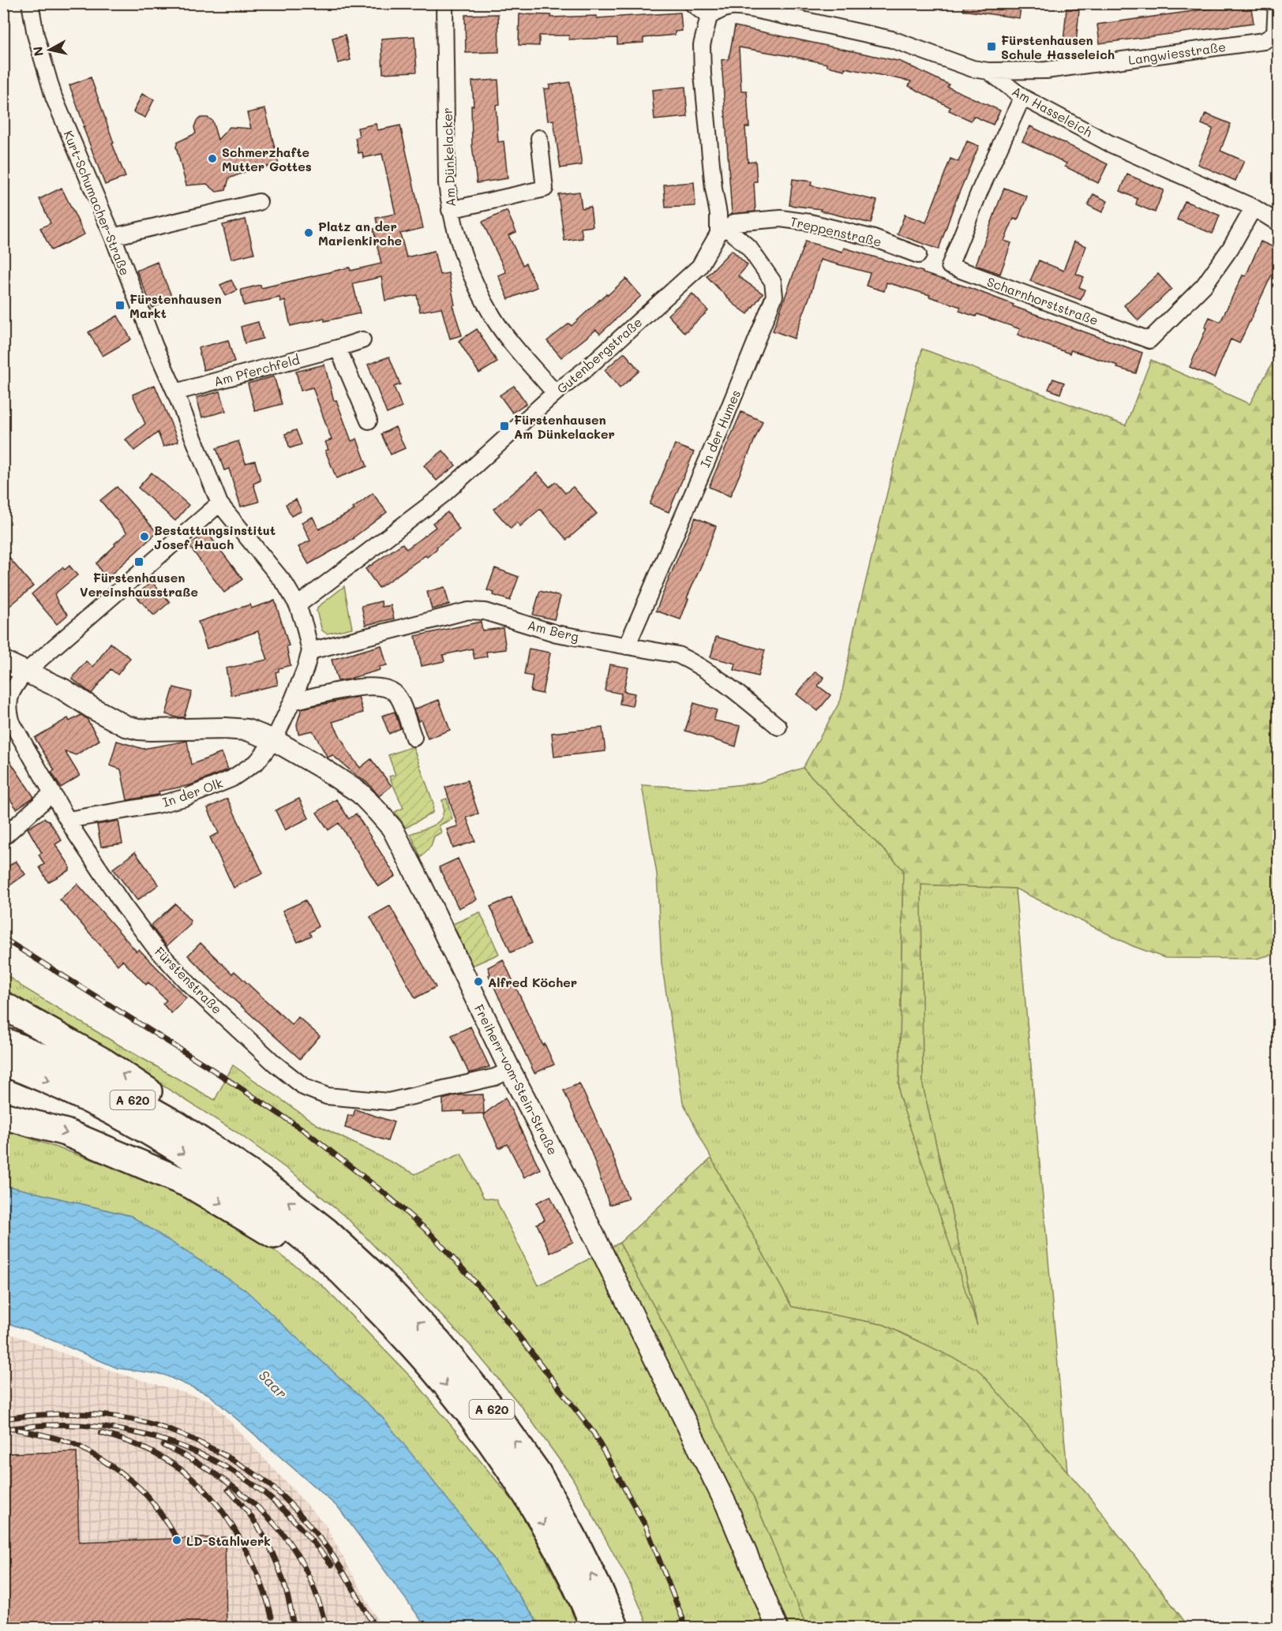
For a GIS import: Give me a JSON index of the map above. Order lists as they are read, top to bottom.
{
  "streets": {
    "highway": ["A 620"],
    "street": [
      "Langwiesstraße",
      "Am Hasseleich",
      "Am Dünkelacker",
      "Kurt-Schumacher-Straße",
      "Treppenstraße",
      "Scharnhorststraße",
      "Gutenbergstraße",
      "Am Pferchfeld",
      "In der Humes",
      "Am Berg",
      "In der Olk",
      "Fürstenstraße",
      "Freiherr-vom-Stein-Straße"
    ]
  },
  "crossings": [
    ["Langwiesstraße", "Am Hasseleich"],
    ["Am Hasseleich", "Scharnhorststraße"],
    ["Am Hasseleich", "Gutenbergstraße"],
    ["Am Dünkelacker", "Gutenbergstraße"],
    ["Kurt-Schumacher-Straße", "Gutenbergstraße"],
    ["Kurt-Schumacher-Straße", "Am Pferchfeld"],
    ["Kurt-Schumacher-Straße", "Am Berg"],
    ["Kurt-Schumacher-Straße", "In der Olk"],
    ["Kurt-Schumacher-Straße", "Fürstenstraße"],
    ["Treppenstraße", "Gutenbergstraße"],
    ["Treppenstraße", "In der Humes"],
    ["Gutenbergstraße", "In der Humes"],
    ["In der Humes", "Am Berg"],
    ["Am Berg", "In der Olk"],
    ["In der Olk", "Fürstenstraße"],
    ["In der Olk", "Freiherr-vom-Stein-Straße"],
    ["Fürstenstraße", "Freiherr-vom-Stein-Straße"]
  ],
  "water": ["Saar"],
  "places": {
    "transit": [
      "Fürstenhausen Schule Hasseleich",
      "Fürstenhausen Markt",
      "Fürstenhausen Am Dünkelacker",
      "Fürstenhausen Vereinshausstraße"
    ],
    "other": [
      "Schmerzhafte Mutter Gottes",
      "Platz an der Marienkirche",
      "Bestattungsinstitut Josef Hauch",
      "Alfred Köcher",
      "LD-Stahlwerk"
    ]
  },
  "north": "left"
}
